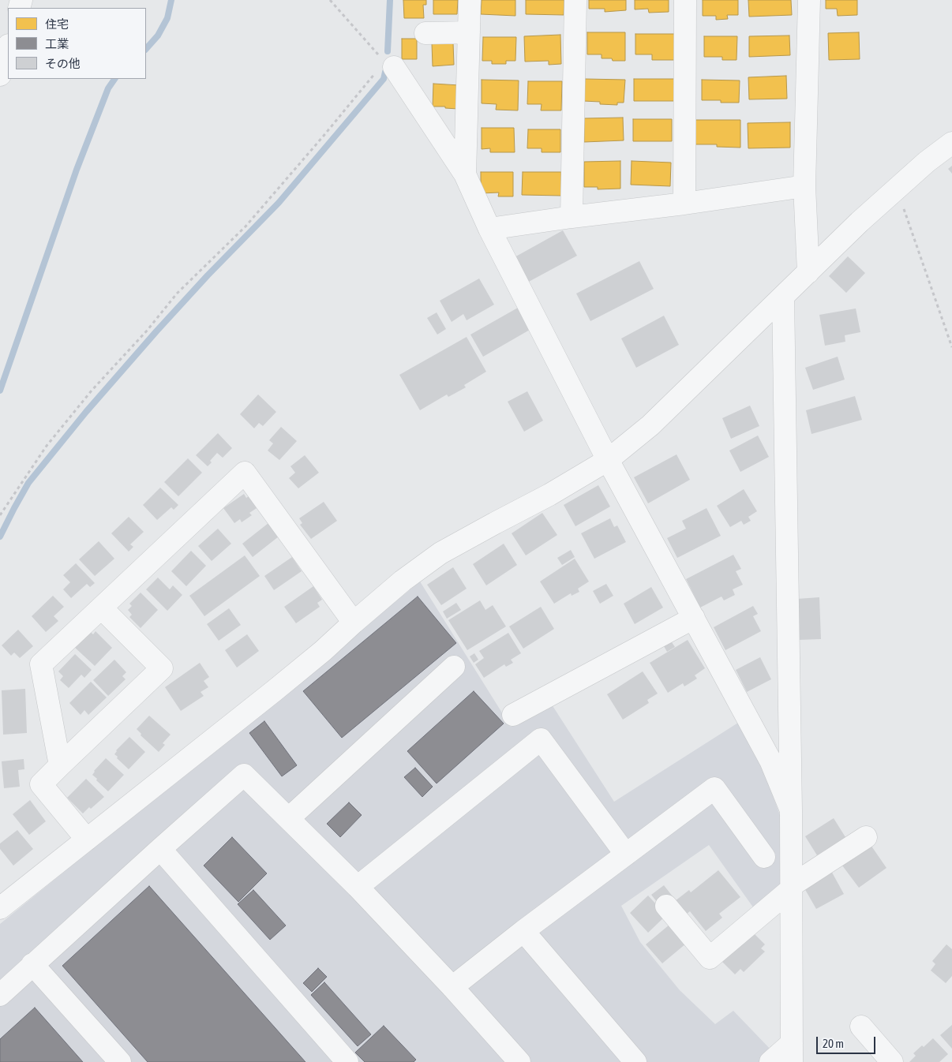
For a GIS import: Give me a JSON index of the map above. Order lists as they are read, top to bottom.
{
  "legend": ["住宅", "工業", "その他"],
  "scale_bar": "20 m"
}
